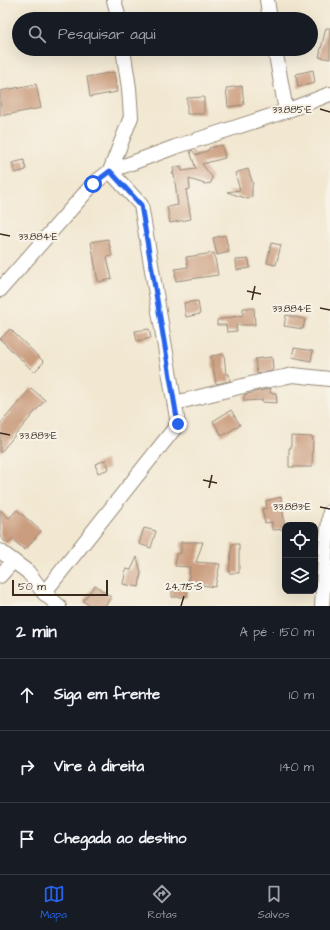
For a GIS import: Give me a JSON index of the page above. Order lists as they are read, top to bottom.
{
  "scale_bar": "50 m",
  "page": {
    "search": "Pesquisar aqui",
    "scale": "50 m",
    "heading": ["2 min", "A pé · 150 m"],
    "list": [
      ["Siga em frente", "10 m"],
      ["Vire à direita", "140 m"],
      "Chegada ao destino"
    ],
    "nav": ["Mapa", "Rotas", "Salvos"]
  },
  "coordinates": [
    "33.885°E",
    "33.884°E",
    "33.883°E",
    "24.715°S"
  ]
}
